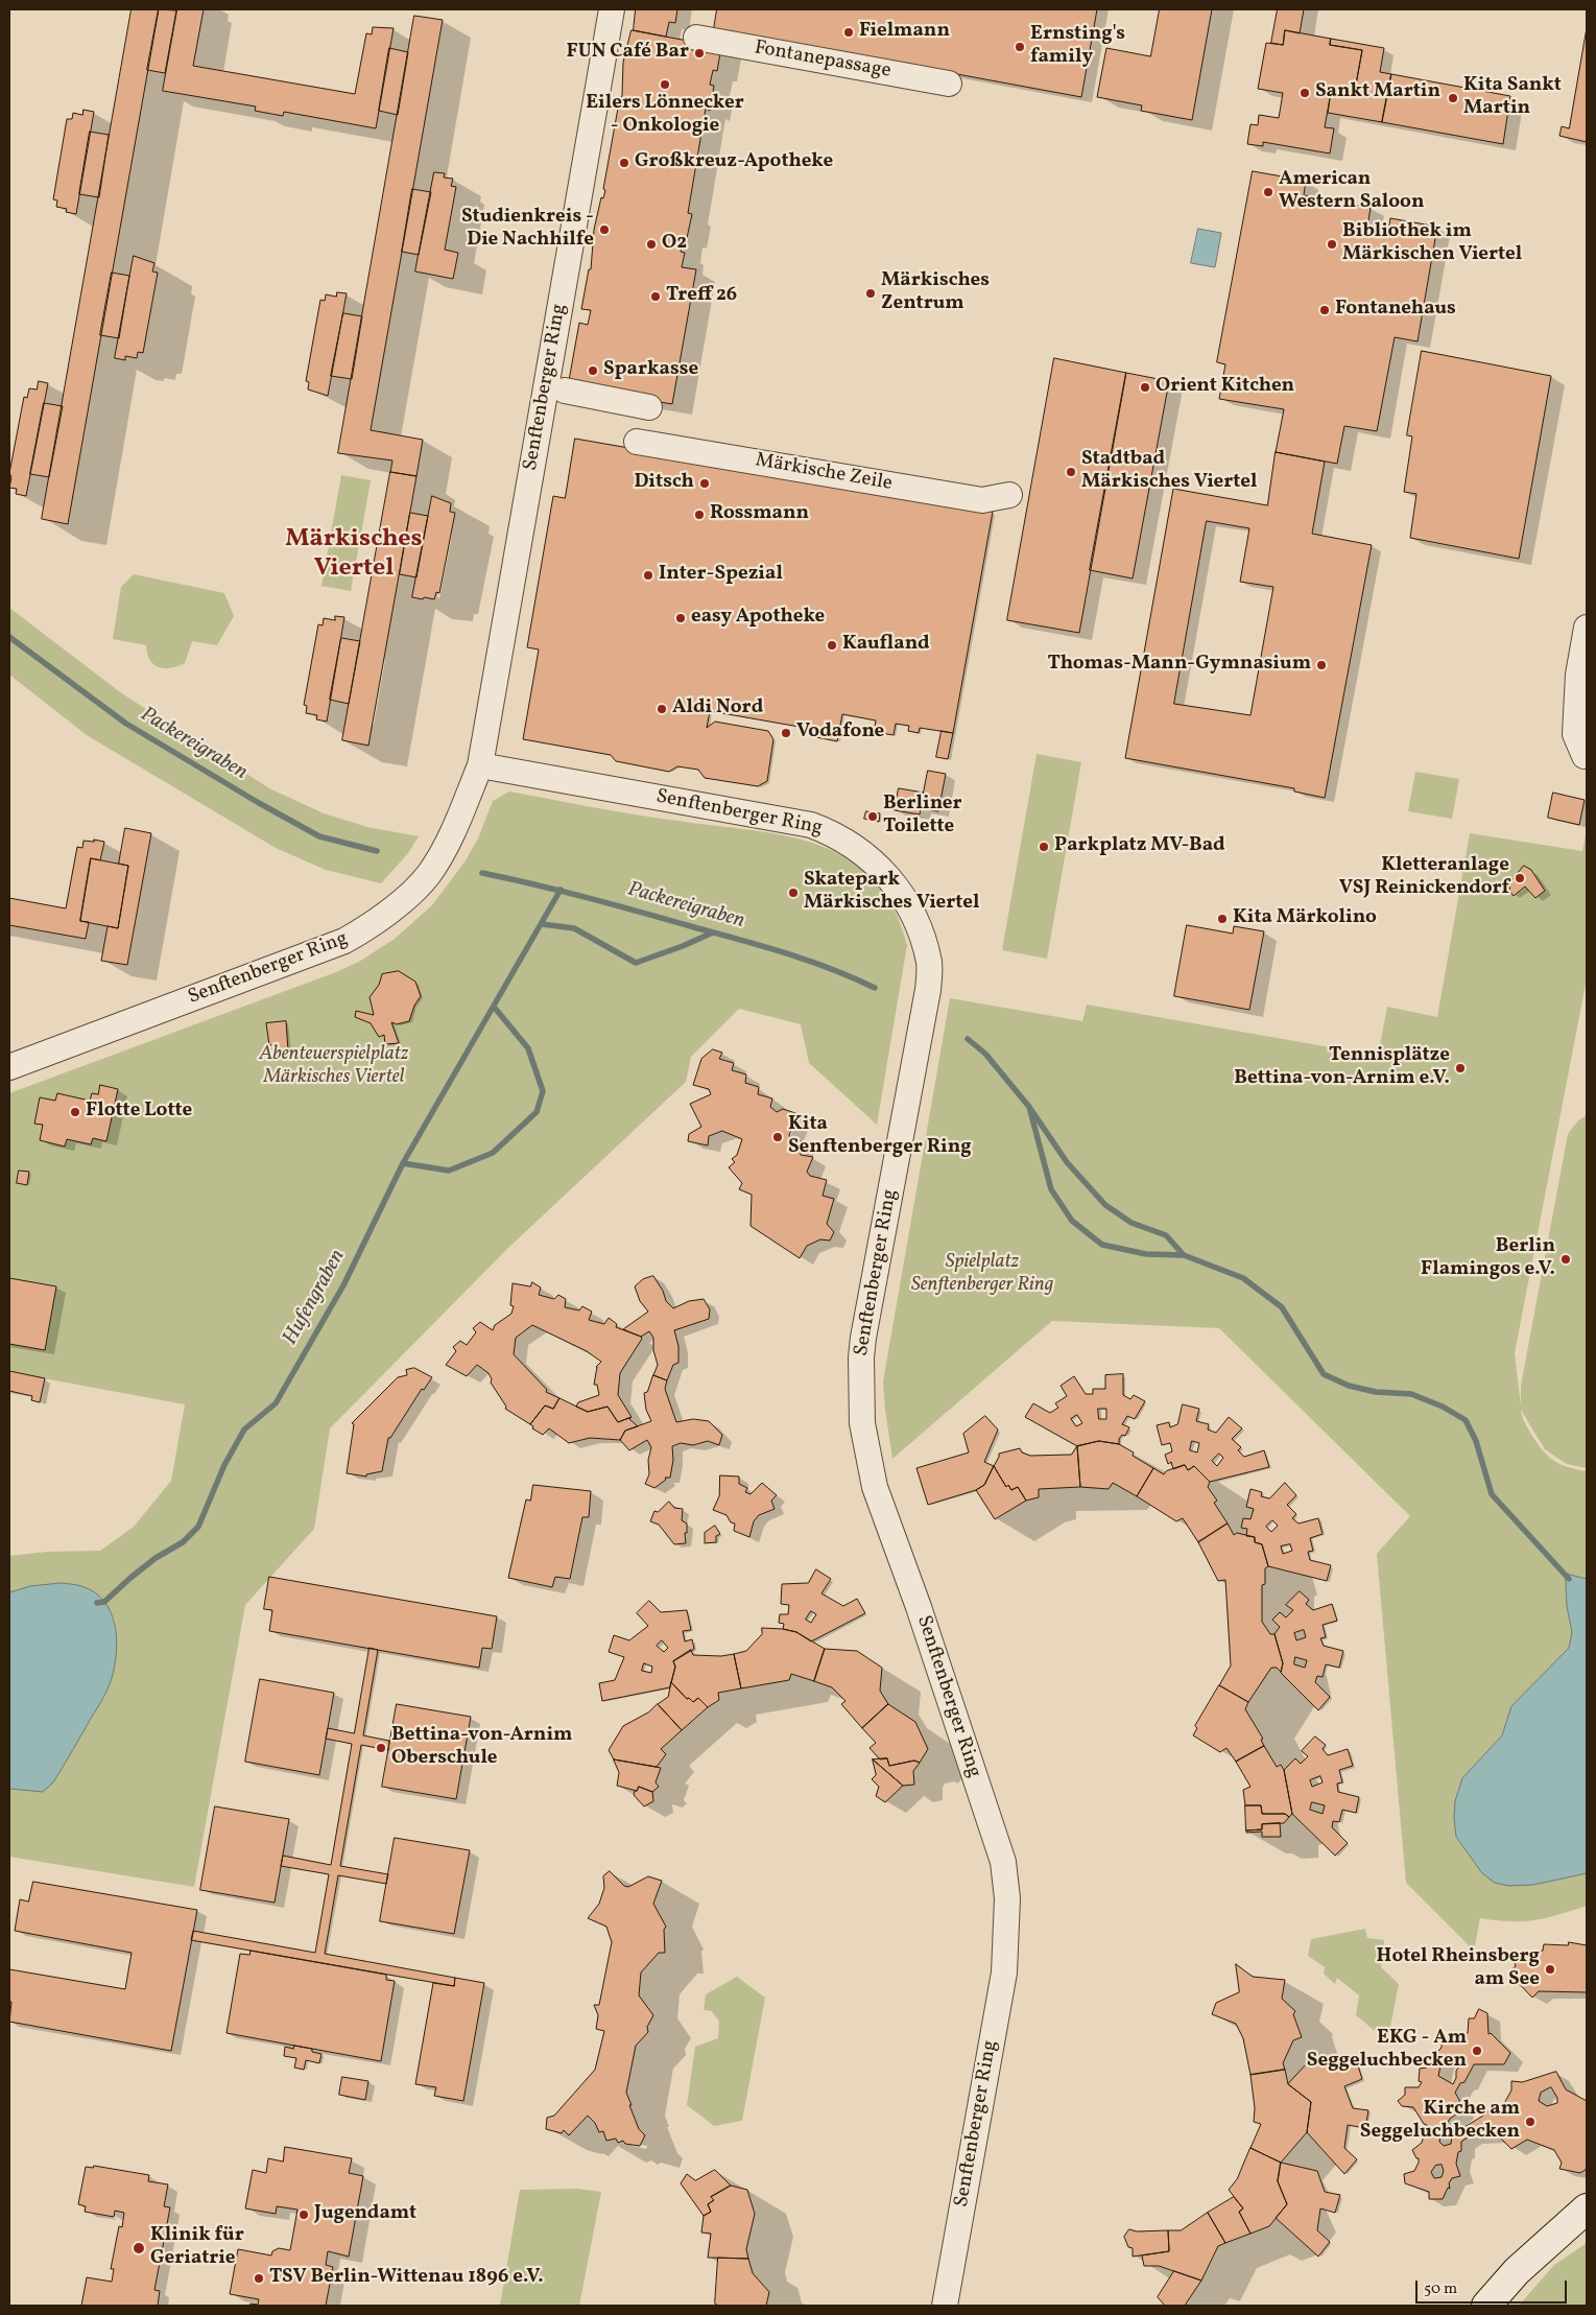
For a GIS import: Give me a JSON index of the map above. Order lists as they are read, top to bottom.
{
  "streets": {
    "street": ["Fontanepassage", "Senftenberger Ring", "Märkische Zeile"]
  },
  "districts": ["Märkisches Viertel"],
  "water": ["Packereigraben", "Hufengraben"],
  "parks": ["Abenteuerspielplatz Märkisches Viertel", "Spielplatz Senftenberger Ring"],
  "places": [
    "Fielmann",
    "Ernsting's family",
    "FUN Café Bar",
    "Eilers Lönnecker - Onkologie",
    "Sankt Martin",
    "Kita Sankt Martin",
    "Großkreuz-Apotheke",
    "American Western Saloon",
    "Studienkreis - Die Nachhilfe",
    "O2",
    "Bibliothek im Märkischen Viertel",
    "Märkisches Zentrum",
    "Treff 26",
    "Fontanehaus",
    "Sparkasse",
    "Orient Kitchen",
    "Stadtbad Märkisches Viertel",
    "Ditsch",
    "Rossmann",
    "Inter-Spezial",
    "easy Apotheke",
    "Kaufland",
    "Thomas-Mann-Gymnasium",
    "Aldi Nord",
    "Vodafone",
    "Berliner Toilette",
    "Parkplatz MV-Bad",
    "Kletteranlage VSJ Reinickendorf",
    "Skatepark Märkisches Viertel",
    "Kita Märkolino",
    "Tennisplätze Bettina-von-Arnim e.V.",
    "Flotte Lotte",
    "Kita Senftenberger Ring",
    "Berlin Flamingos e.V.",
    "Bettina-von-Arnim Oberschule",
    "Hotel Rheinsberg am See",
    "EKG - Am Seggeluchbecken",
    "Kirche am Seggeluchbecken",
    "Jugendamt",
    "Klinik für Geriatrie",
    "TSV Berlin-Wittenau 1896 e.V."
  ],
  "scale_bar": "50 m"
}
